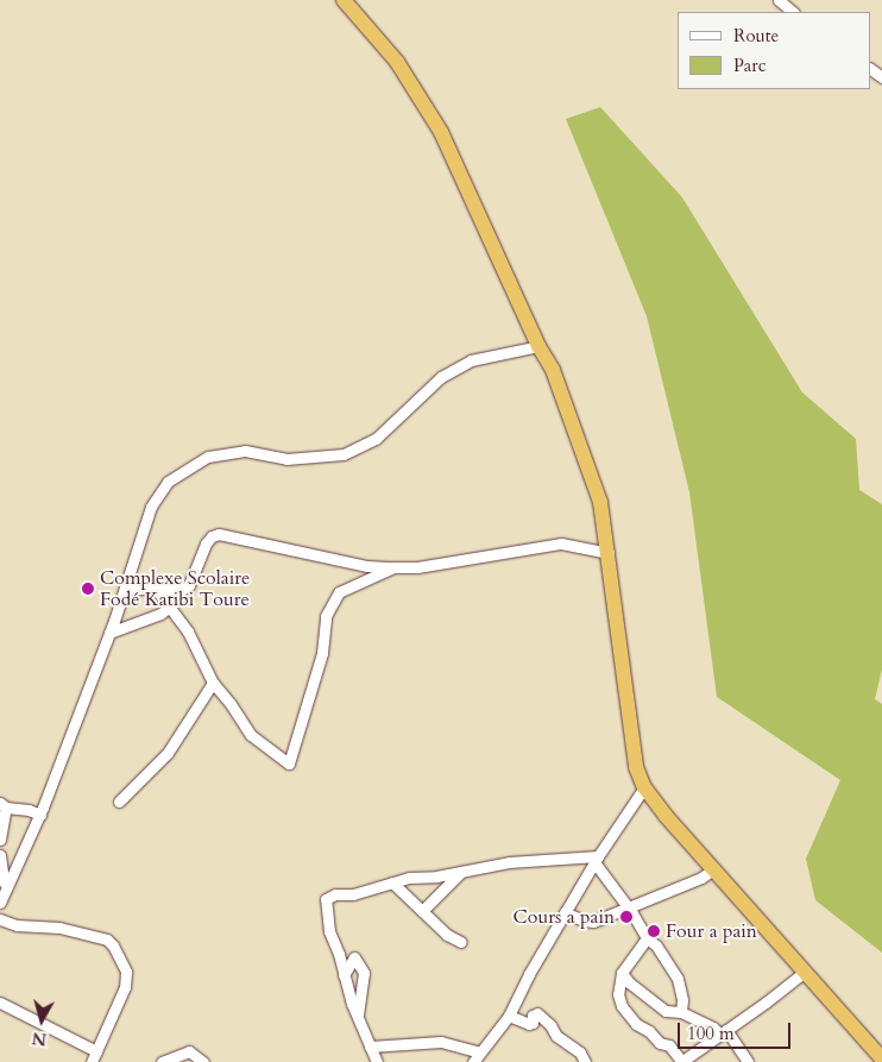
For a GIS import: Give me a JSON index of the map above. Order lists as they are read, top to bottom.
{
  "places": ["Complexe Scolaire Fodé Katibi Toure", "Cours a pain", "Four a pain"],
  "legend": ["Route", "Parc"],
  "scale_bar": "100 m",
  "north": "bottom"
}
